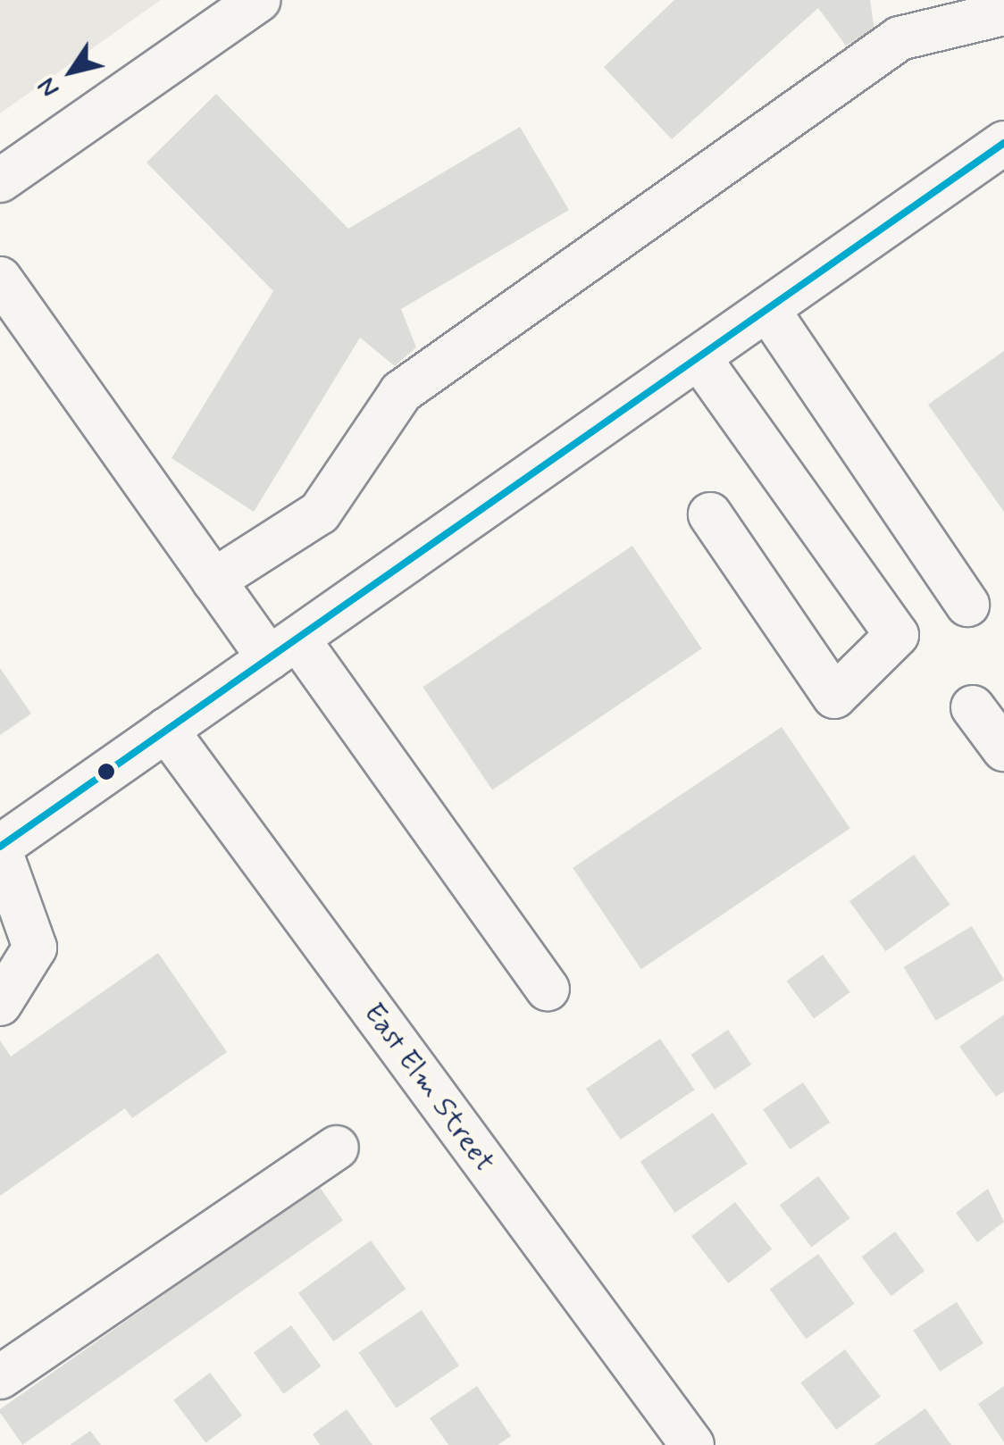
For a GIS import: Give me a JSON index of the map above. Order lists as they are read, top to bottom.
{
  "streets": {
    "street": ["East Elm Street"]
  },
  "north": "bottom left"
}
